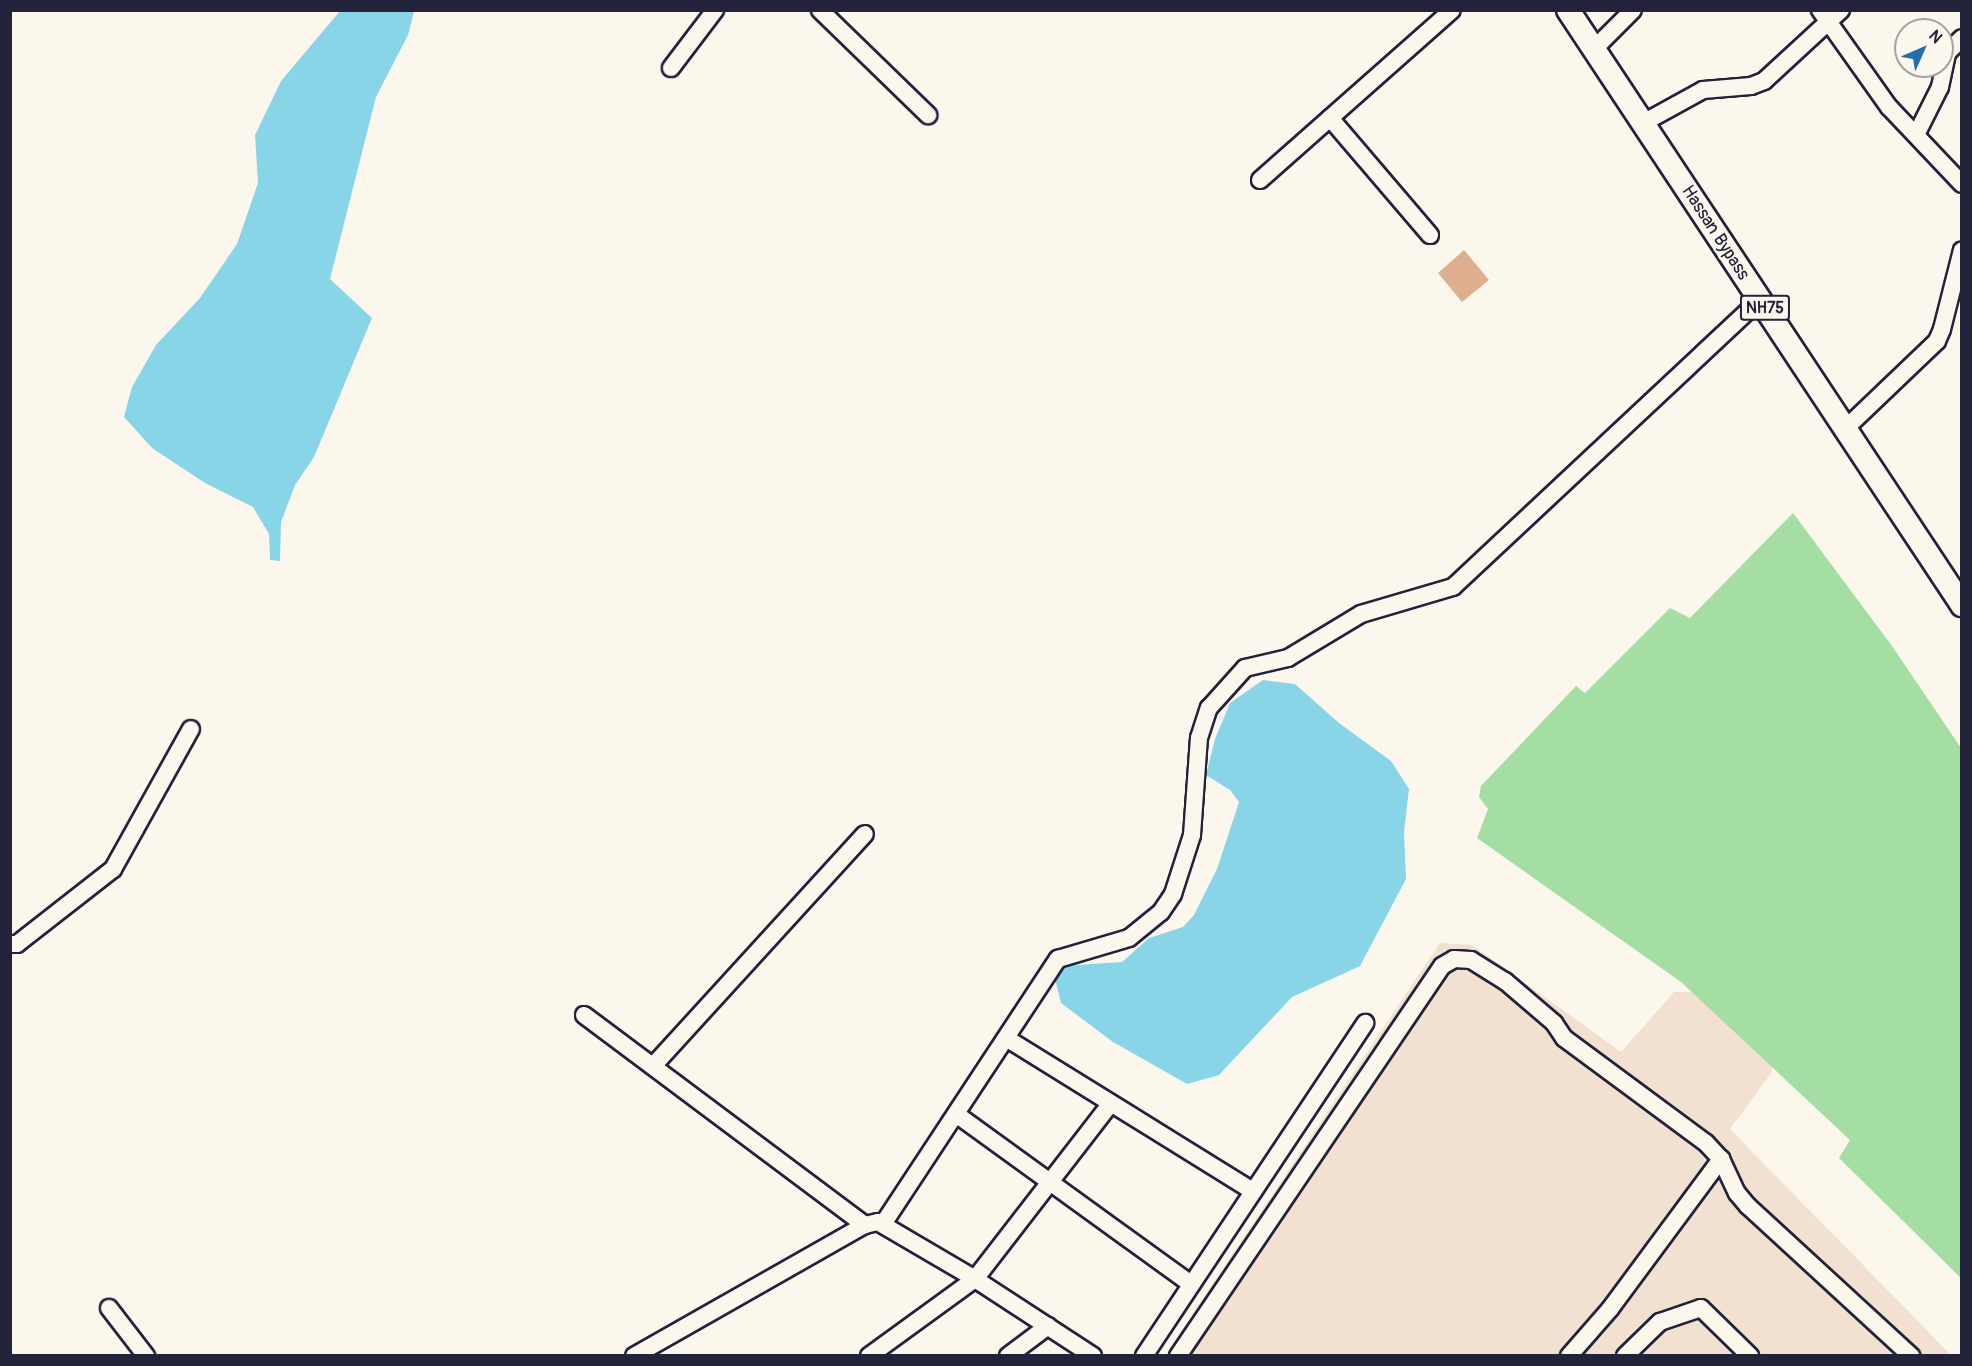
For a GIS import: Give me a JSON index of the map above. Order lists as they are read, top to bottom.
{
  "streets": {
    "highway": ["Hassan Bypass", "NH75"]
  },
  "north": "top right"
}
